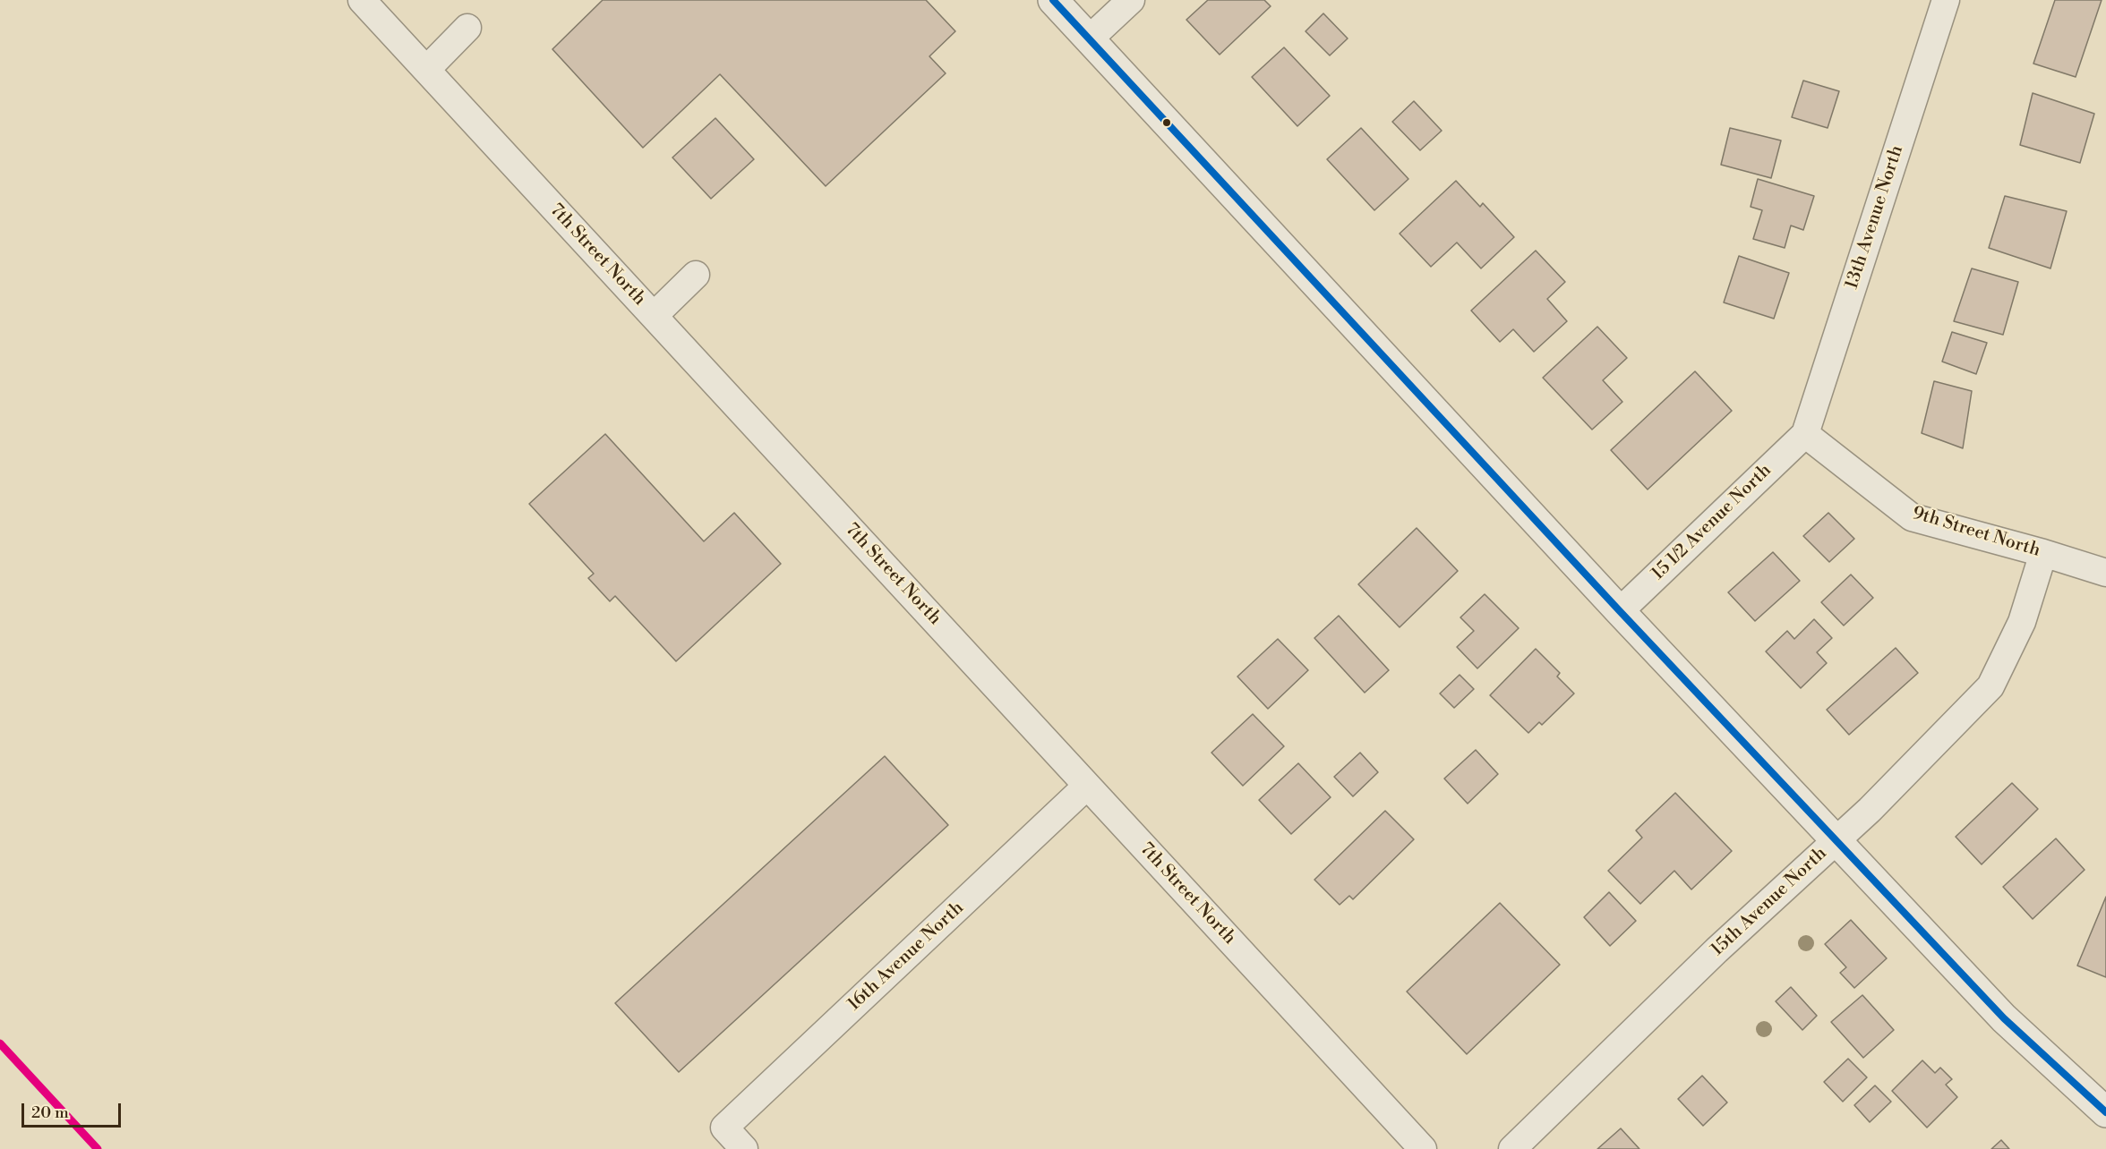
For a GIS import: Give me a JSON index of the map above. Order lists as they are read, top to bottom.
{
  "streets": {
    "street": [
      "13th Avenue North",
      "7th Street North",
      "15 1/2 Avenue North",
      "9th Street North",
      "15th Avenue North",
      "16th Avenue North"
    ]
  },
  "crossings": [
    ["13th Avenue North", "15 1/2 Avenue North"],
    ["13th Avenue North", "9th Street North"],
    ["7th Street North", "16th Avenue North"],
    ["15 1/2 Avenue North", "9th Street North"],
    ["9th Street North", "15th Avenue North"]
  ],
  "scale_bar": "20 m"
}
